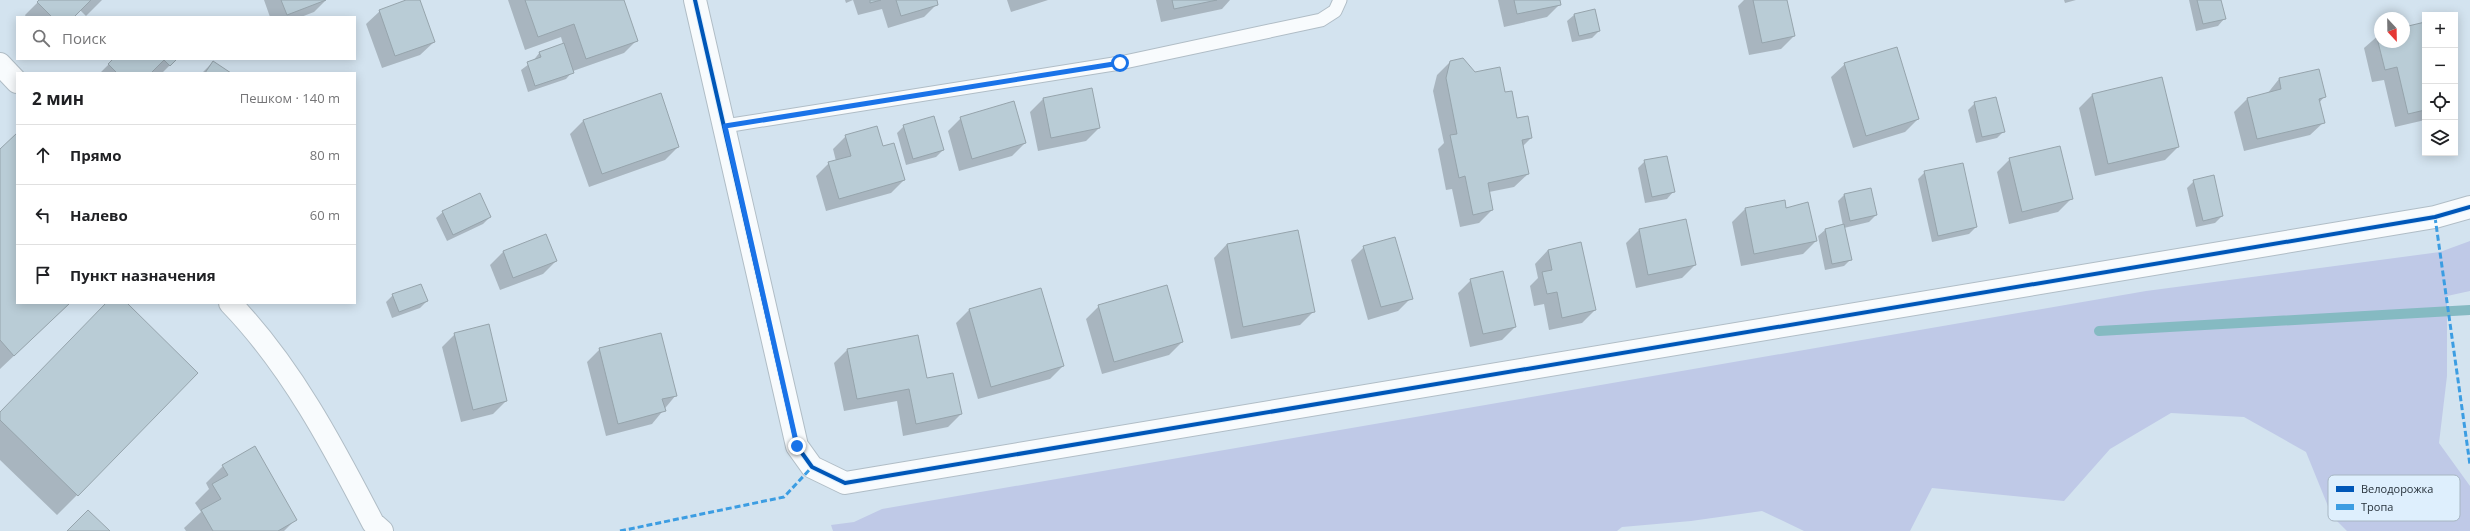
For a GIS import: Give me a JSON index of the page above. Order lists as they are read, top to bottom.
{
  "legend": ["Велодорожка", "Тропа"],
  "north": "bottom",
  "page": {
    "map_buttons": ["+", "−"],
    "search": "Поиск",
    "heading": ["2 мин", "Пешком · 140 m"],
    "list": [
      ["Прямо", "80 m"],
      ["Налево", "60 m"],
      "Пункт назначения"
    ]
  }
}
